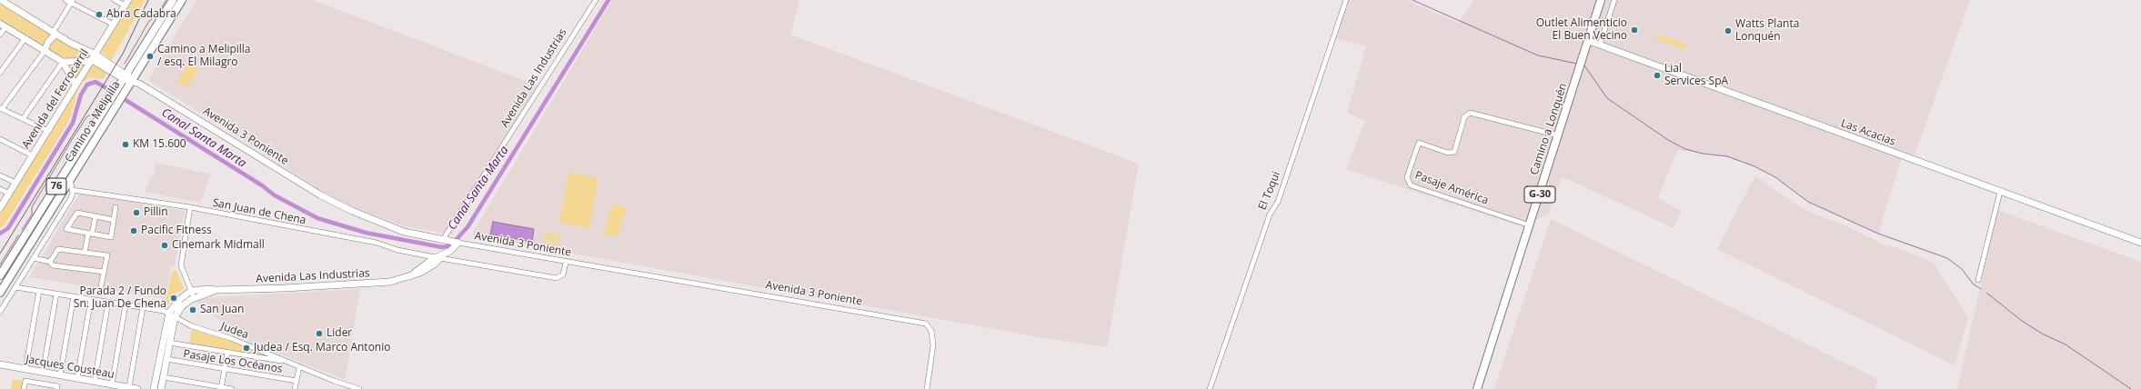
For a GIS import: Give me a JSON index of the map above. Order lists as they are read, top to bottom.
{
  "streets": {
    "main road": [
      "Camino a Melipilla",
      "Camino a Lonquén",
      "76",
      "G-30"
    ],
    "street": [
      "Avenida Las Industrias",
      "Avenida del Ferrocarril",
      "Las Acacias",
      "Avenida 3 Poniente",
      "Pasaje América",
      "El Toqui",
      "San Juan de Chena",
      "Judea",
      "Pasaje Los Océanos",
      "Jacques Cousteau"
    ]
  },
  "crossings": [
    ["Avenida Las Industrias", "Avenida 3 Poniente"],
    ["Avenida Las Industrias", "San Juan de Chena"],
    ["Avenida del Ferrocarril", "Avenida 3 Poniente"],
    ["Camino a Melipilla", "Avenida 3 Poniente"],
    ["Camino a Lonquén", "Las Acacias"],
    ["Camino a Lonquén", "Pasaje América"],
    ["Avenida 3 Poniente", "San Juan de Chena"]
  ],
  "water": ["Canal Santa Marta"],
  "places": [
    "Abra Cadabra",
    "Outlet Alimenticio El Buen Vecino",
    "Watts Planta Lonquén",
    "Camino a Melipilla / esq. El Milagro",
    "Lial Services SpA",
    "KM 15.600",
    "Pillin",
    "Pacific Fitness",
    "Cinemark Midmall",
    "Parada 2 / Fundo Sn. Juan De Chena",
    "San Juan",
    "Lider",
    "Judea / Esq. Marco Antonio"
  ]
}
